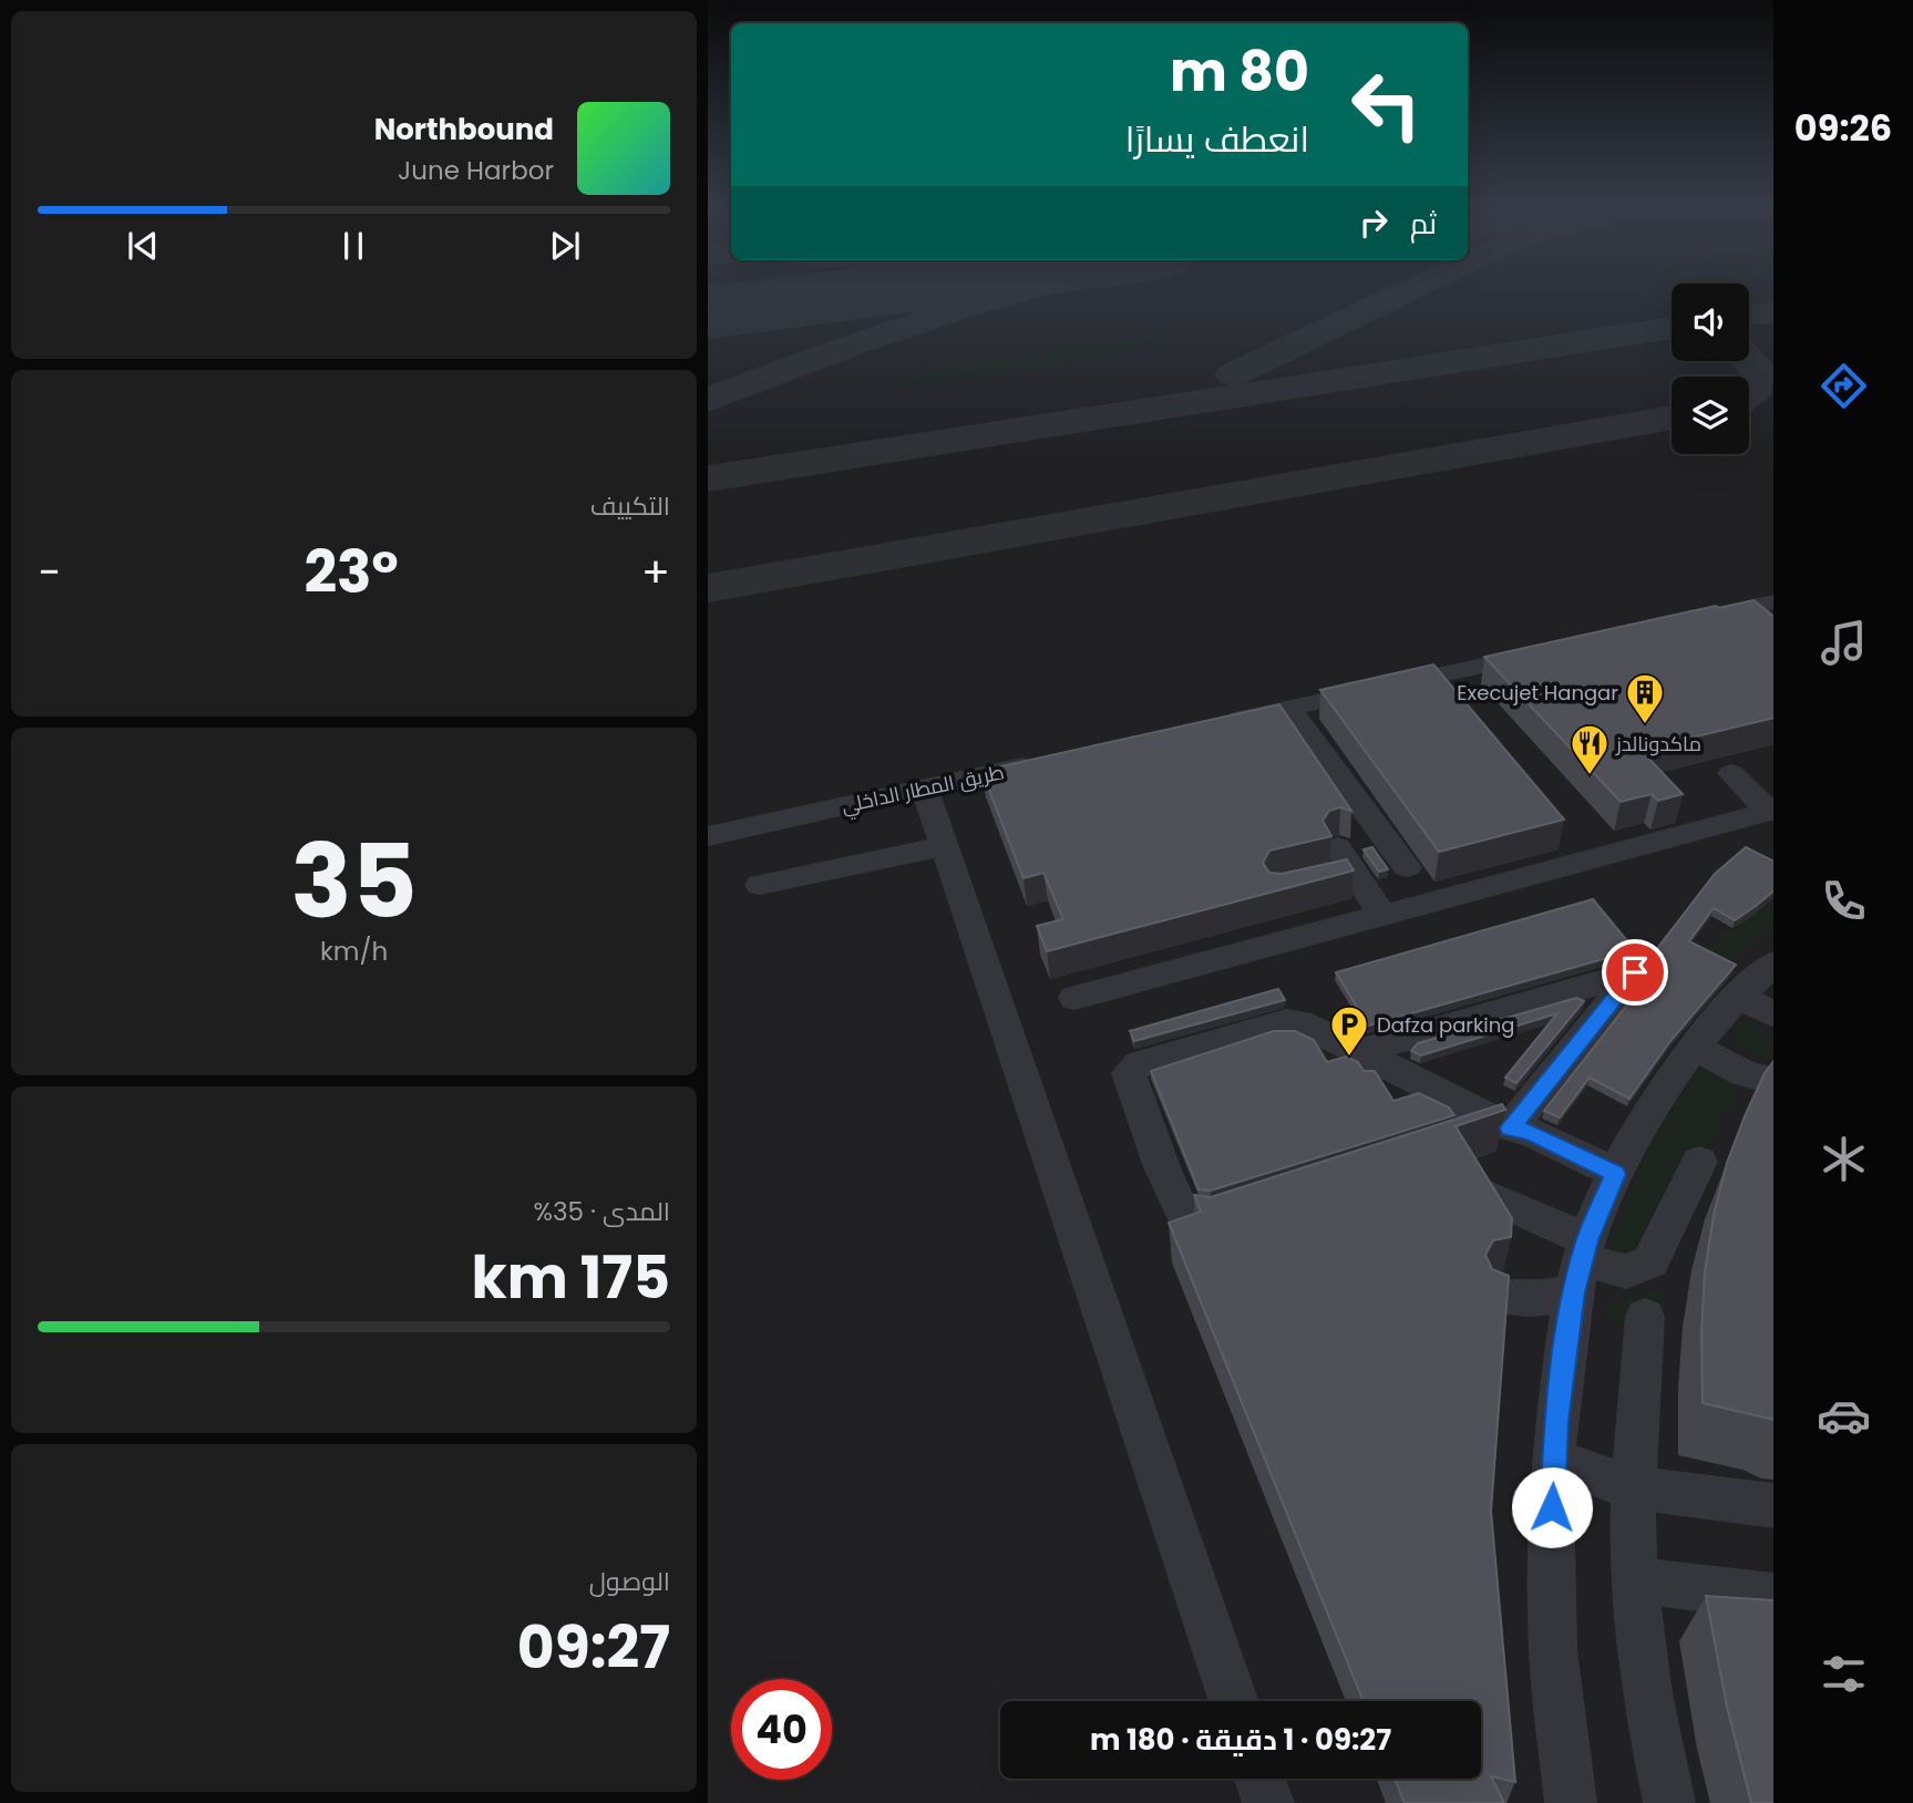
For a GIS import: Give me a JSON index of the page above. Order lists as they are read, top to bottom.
{
  "streets": {
    "street": ["طريق المطار الداخلي"]
  },
  "places": {
    "building": ["Execujet Hangar"],
    "restaurant": ["ماكدونالدز"],
    "parking": ["Dafza parking"]
  },
  "page": {
    "tabs": "09:26",
    "turn": ["80 m", "انعطف يسارًا"],
    "song": ["Northbound", "June Harbor"],
    "then": "ثم",
    "tile": [
      "التكييف",
      ["35", "km/h"],
      ["المدى · 35%", "175 km"],
      ["الوصول", "09:27"]
    ],
    "heat": ["−", "23°", "+"],
    "limit": "40",
    "trip": "09:27 · 1 دقيقة · 180 m"
  }
}
